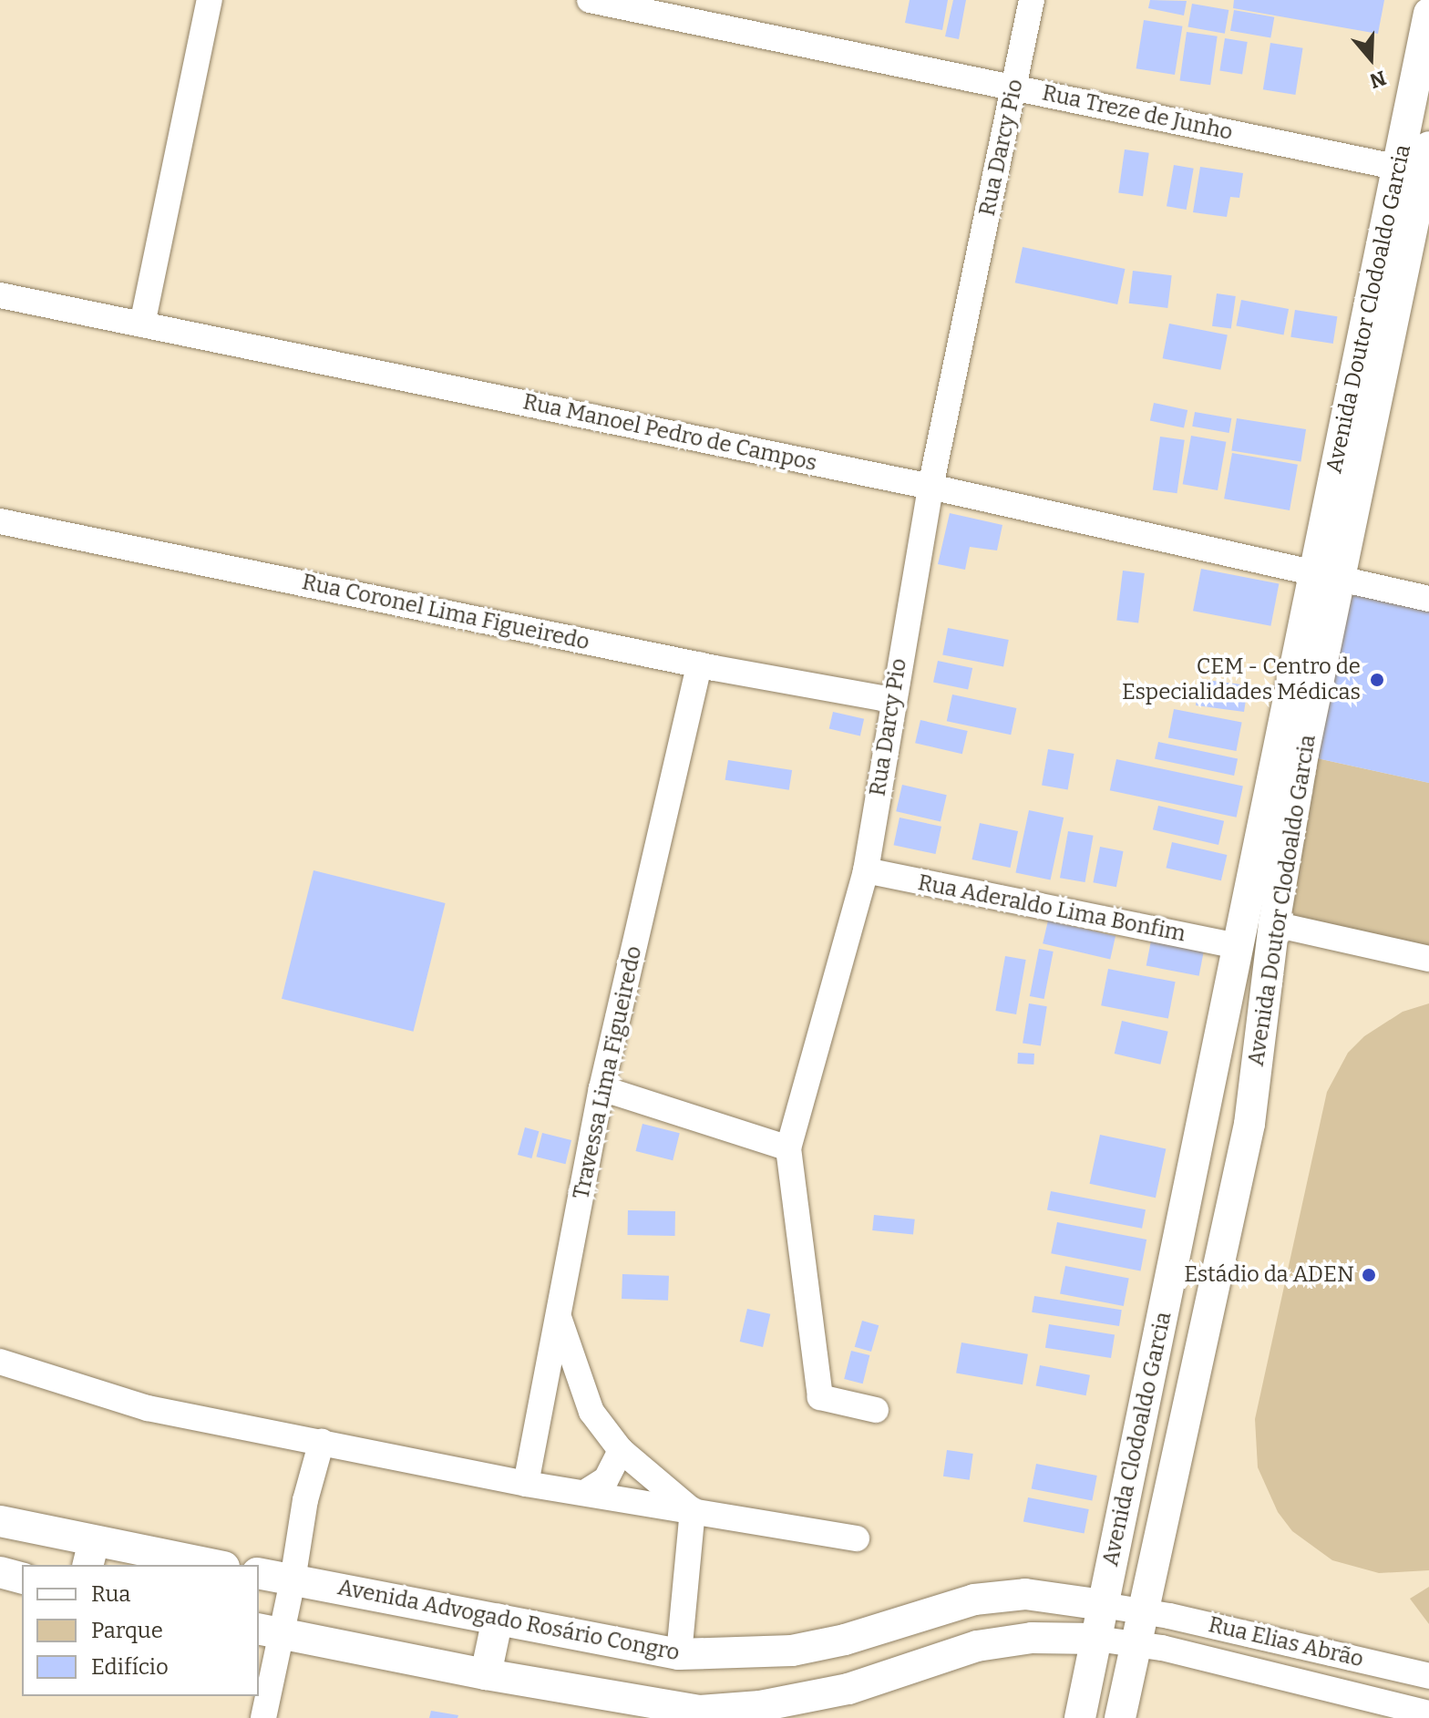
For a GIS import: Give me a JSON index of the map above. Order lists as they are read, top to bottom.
{
  "streets": {
    "main road": ["Avenida Doutor Clodoaldo Garcia", "Avenida Clodoaldo Garcia", "Avenida Advogado Rosário Congro"],
    "street": [
      "Rua Treze de Junho",
      "Rua Darcy Pio",
      "Rua Manoel Pedro de Campos",
      "Rua Coronel Lima Figueiredo",
      "Rua Aderaldo Lima Bonfim",
      "Travessa Lima Figueiredo",
      "Rua Elias Abrão"
    ]
  },
  "crossings": [
    ["Rua Treze de Junho", "Rua Darcy Pio"],
    ["Rua Treze de Junho", "Avenida Doutor Clodoaldo Garcia"],
    ["Rua Darcy Pio", "Rua Manoel Pedro de Campos"],
    ["Rua Darcy Pio", "Rua Coronel Lima Figueiredo"],
    ["Rua Darcy Pio", "Rua Aderaldo Lima Bonfim"],
    ["Avenida Doutor Clodoaldo Garcia", "Rua Manoel Pedro de Campos"],
    ["Avenida Doutor Clodoaldo Garcia", "Rua Aderaldo Lima Bonfim"],
    ["Avenida Doutor Clodoaldo Garcia", "Avenida Clodoaldo Garcia"],
    ["Avenida Doutor Clodoaldo Garcia", "Rua Elias Abrão"],
    ["Rua Coronel Lima Figueiredo", "Travessa Lima Figueiredo"],
    ["Rua Aderaldo Lima Bonfim", "Avenida Clodoaldo Garcia"],
    ["Avenida Clodoaldo Garcia", "Avenida Advogado Rosário Congro"],
    ["Avenida Clodoaldo Garcia", "Rua Elias Abrão"],
    ["Avenida Advogado Rosário Congro", "Rua Elias Abrão"]
  ],
  "places": ["CEM - Centro de Especialidades Médicas", "Estádio da ADEN"],
  "legend": ["Rua", "Parque", "Edifício"],
  "north": "bottom"
}
